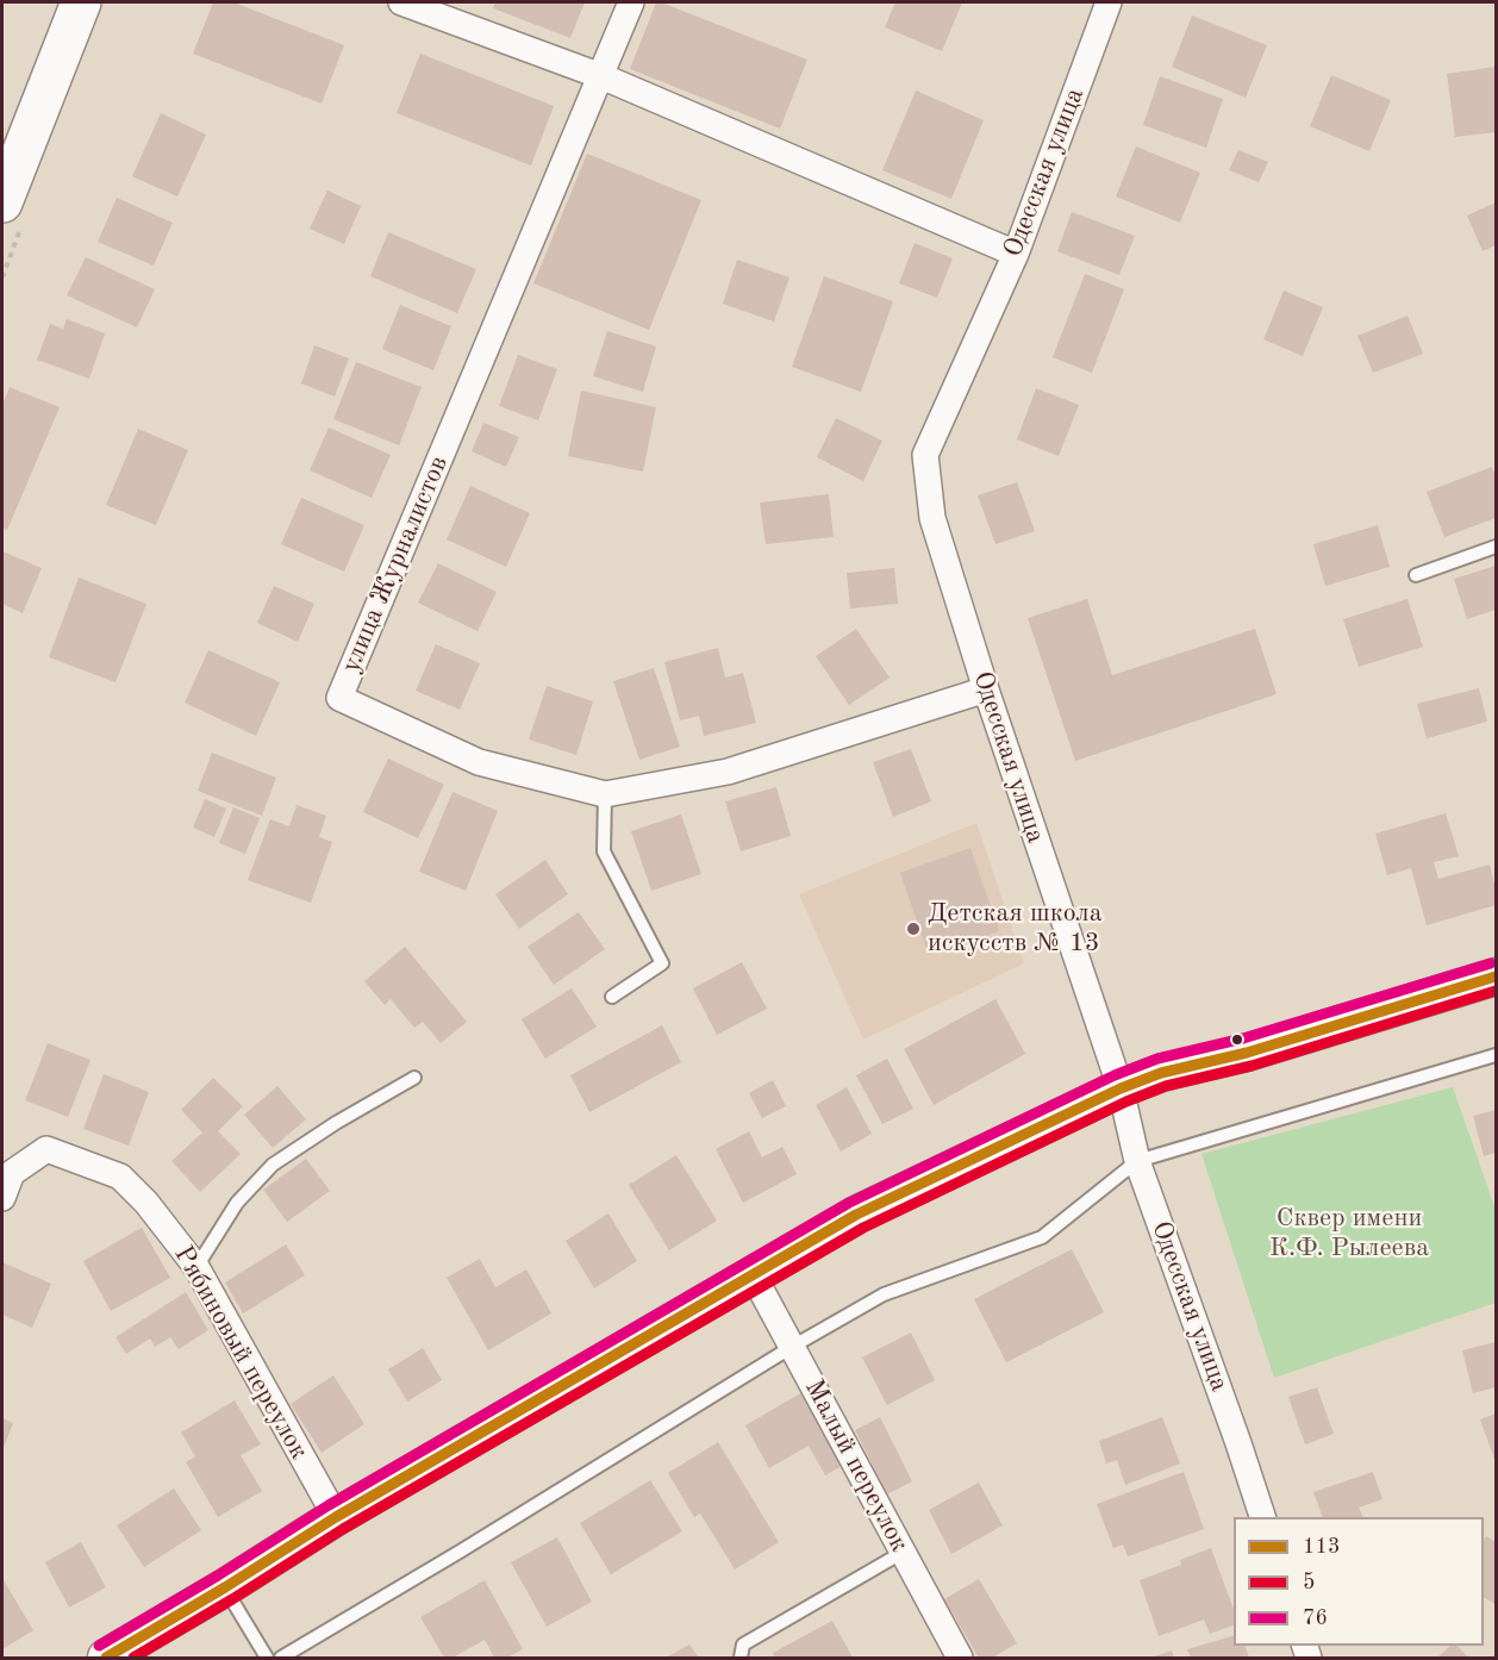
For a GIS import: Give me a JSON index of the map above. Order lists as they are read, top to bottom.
{
  "streets": {
    "street": [
      "Одесская улица",
      "улица Журналистов",
      "Рябиновый переулок",
      "Малый переулок"
    ]
  },
  "crossings": [
    ["Одесская улица", "улица Журналистов"]
  ],
  "parks": ["Сквер имени К.Ф. Рылеева"],
  "places": ["Детская школа искусств № 13"],
  "lines": ["transit line 76", "transit line 113", "transit line 5"],
  "legend": ["113", "5", "76"]
}
